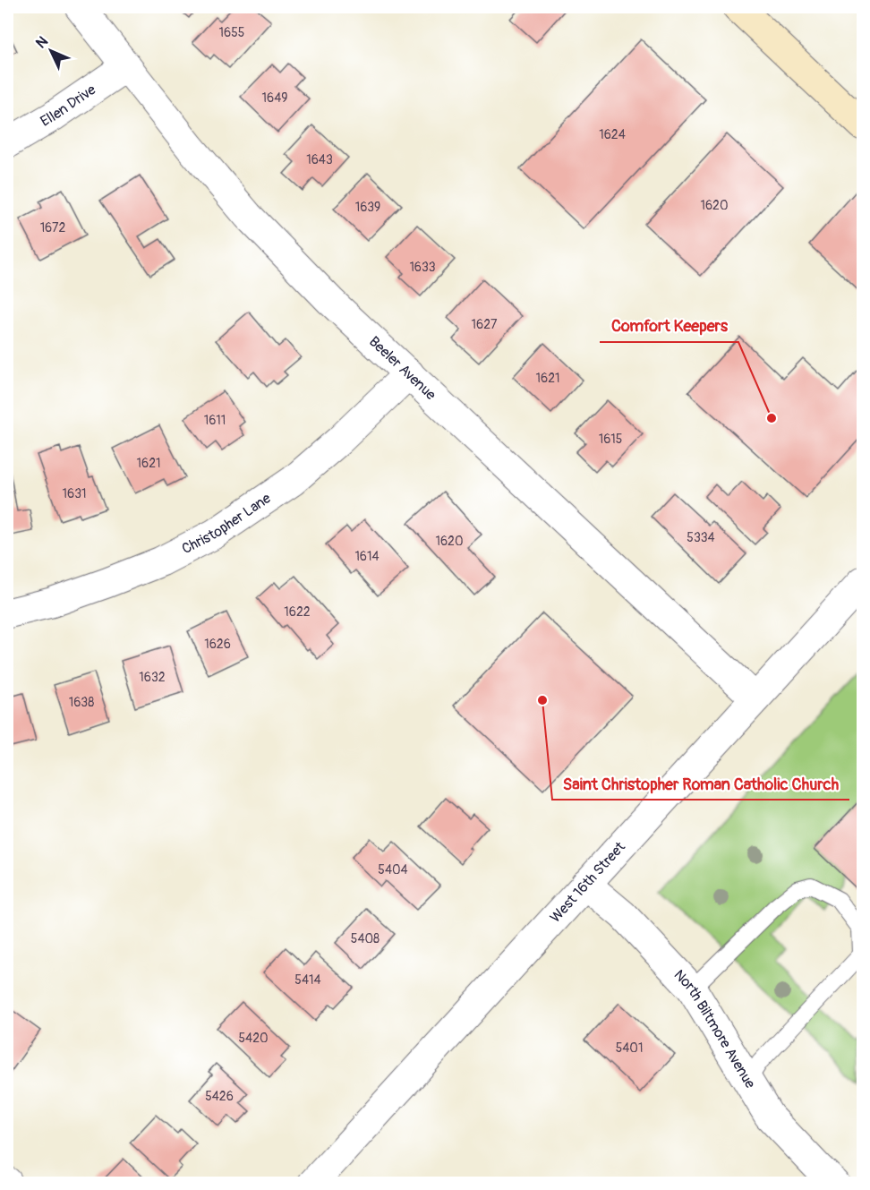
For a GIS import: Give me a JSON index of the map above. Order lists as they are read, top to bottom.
{
  "streets": {
    "street": [
      "Ellen Drive",
      "Beeler Avenue",
      "Christopher Lane",
      "West 16th Street",
      "North Biltmore Avenue"
    ]
  },
  "crossings": [
    ["Ellen Drive", "Beeler Avenue"],
    ["Beeler Avenue", "Christopher Lane"],
    ["Beeler Avenue", "West 16th Street"],
    ["West 16th Street", "North Biltmore Avenue"]
  ],
  "places": ["Comfort Keepers", "Saint Christopher Roman Catholic Church"],
  "house_numbers": [
    "1655",
    "1649",
    "1624",
    "1643",
    "1620",
    "1639",
    "1672",
    "1633",
    "1627",
    "1621",
    "1611",
    "1615",
    "1621",
    "1631",
    "5334",
    "1620",
    "1614",
    "1622",
    "1626",
    "1632",
    "1638",
    "5404",
    "5408",
    "5414",
    "5420",
    "5401",
    "5426"
  ],
  "north": "top left"
}
